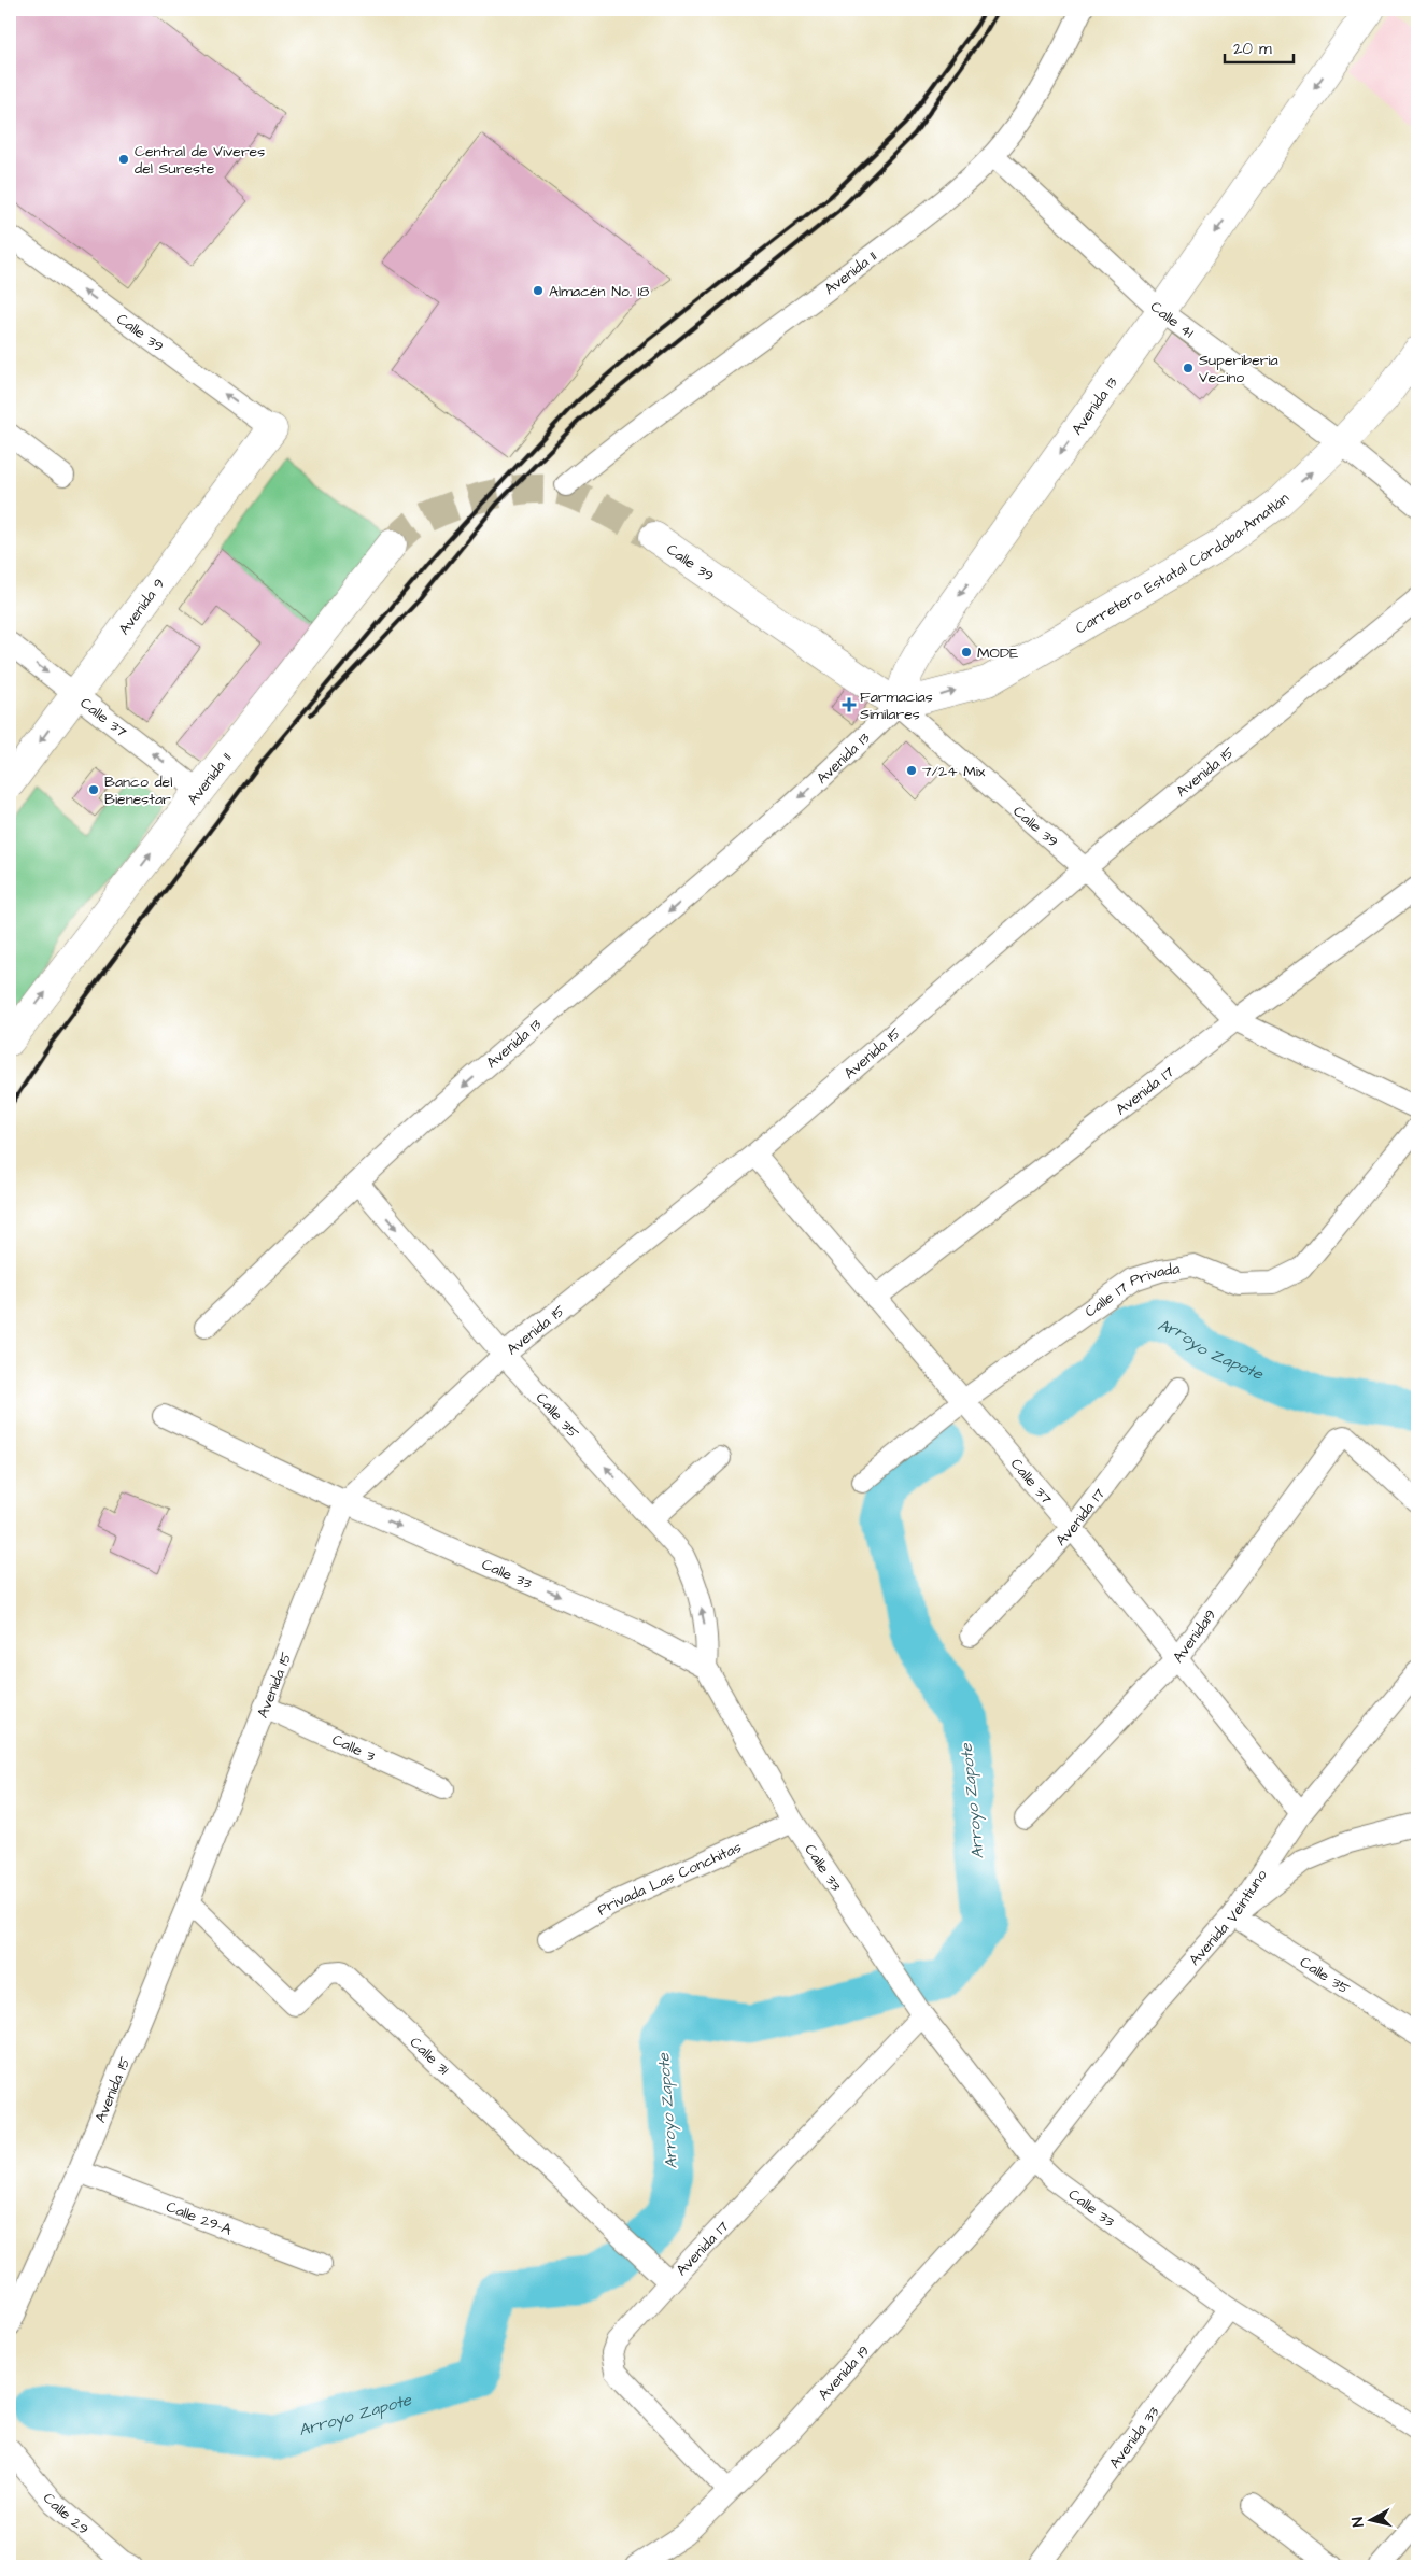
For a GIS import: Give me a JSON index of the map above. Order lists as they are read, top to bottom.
{
  "streets": {
    "main road": [
      "Avenida 11",
      "Calle 39",
      "Avenida 13",
      "Carretera Estatal Córdoba-Amatlán",
      "Avenida 9"
    ],
    "street": [
      "Calle 41",
      "Calle 37",
      "Avenida 15",
      "Avenida 17",
      "Calle 17 Privada",
      "Calle 35",
      "Calle 33",
      "Avenida19",
      "Calle 3",
      "Privada Las Conchitas",
      "Avenida Veintiuno",
      "Calle 31",
      "Calle 29-A",
      "Avenida 19",
      "Avenida 33",
      "Calle 29"
    ]
  },
  "crossings": [
    ["Avenida 11", "Calle 41"],
    ["Avenida 11", "Calle 37"],
    ["Calle 41", "Avenida 13"],
    ["Calle 41", "Carretera Estatal Córdoba-Amatlán"],
    ["Calle 39", "Avenida 13"],
    ["Calle 39", "Carretera Estatal Córdoba-Amatlán"],
    ["Calle 39", "Avenida 9"],
    ["Calle 39", "Avenida 15"],
    ["Calle 39", "Avenida 17"],
    ["Avenida 13", "Carretera Estatal Córdoba-Amatlán"],
    ["Avenida 13", "Calle 35"],
    ["Avenida 9", "Calle 37"],
    ["Calle 37", "Avenida 15"],
    ["Calle 37", "Avenida 17"],
    ["Calle 37", "Calle 17 Privada"],
    ["Calle 37", "Avenida19"],
    ["Calle 37", "Avenida Veintiuno"],
    ["Avenida 15", "Calle 35"],
    ["Avenida 15", "Calle 33"],
    ["Avenida 15", "Calle 3"],
    ["Avenida 15", "Calle 31"],
    ["Avenida 15", "Calle 29-A"],
    ["Avenida 17", "Calle 33"],
    ["Avenida 17", "Calle 31"],
    ["Avenida 17", "Avenida 19"],
    ["Calle 35", "Calle 33"],
    ["Calle 35", "Avenida Veintiuno"],
    ["Calle 33", "Privada Las Conchitas"],
    ["Calle 33", "Avenida Veintiuno"],
    ["Calle 33", "Avenida 19"],
    ["Calle 33", "Avenida 33"],
    ["Avenida Veintiuno", "Avenida 19"]
  ],
  "one_way": ["Avenida 13", "Carretera Estatal Córdoba-Amatlán"],
  "water": ["Arroyo Zapote"],
  "places": {
    "other": [
      "Central de Víveres del Sureste",
      "Almacén No. 18",
      "Superiberia Vecino",
      "MODE",
      "7/24 Mix",
      "Banco del Bienestar"
    ],
    "health": ["Farmacias Similares"]
  },
  "scale_bar": "20 m",
  "north": "left"
}
